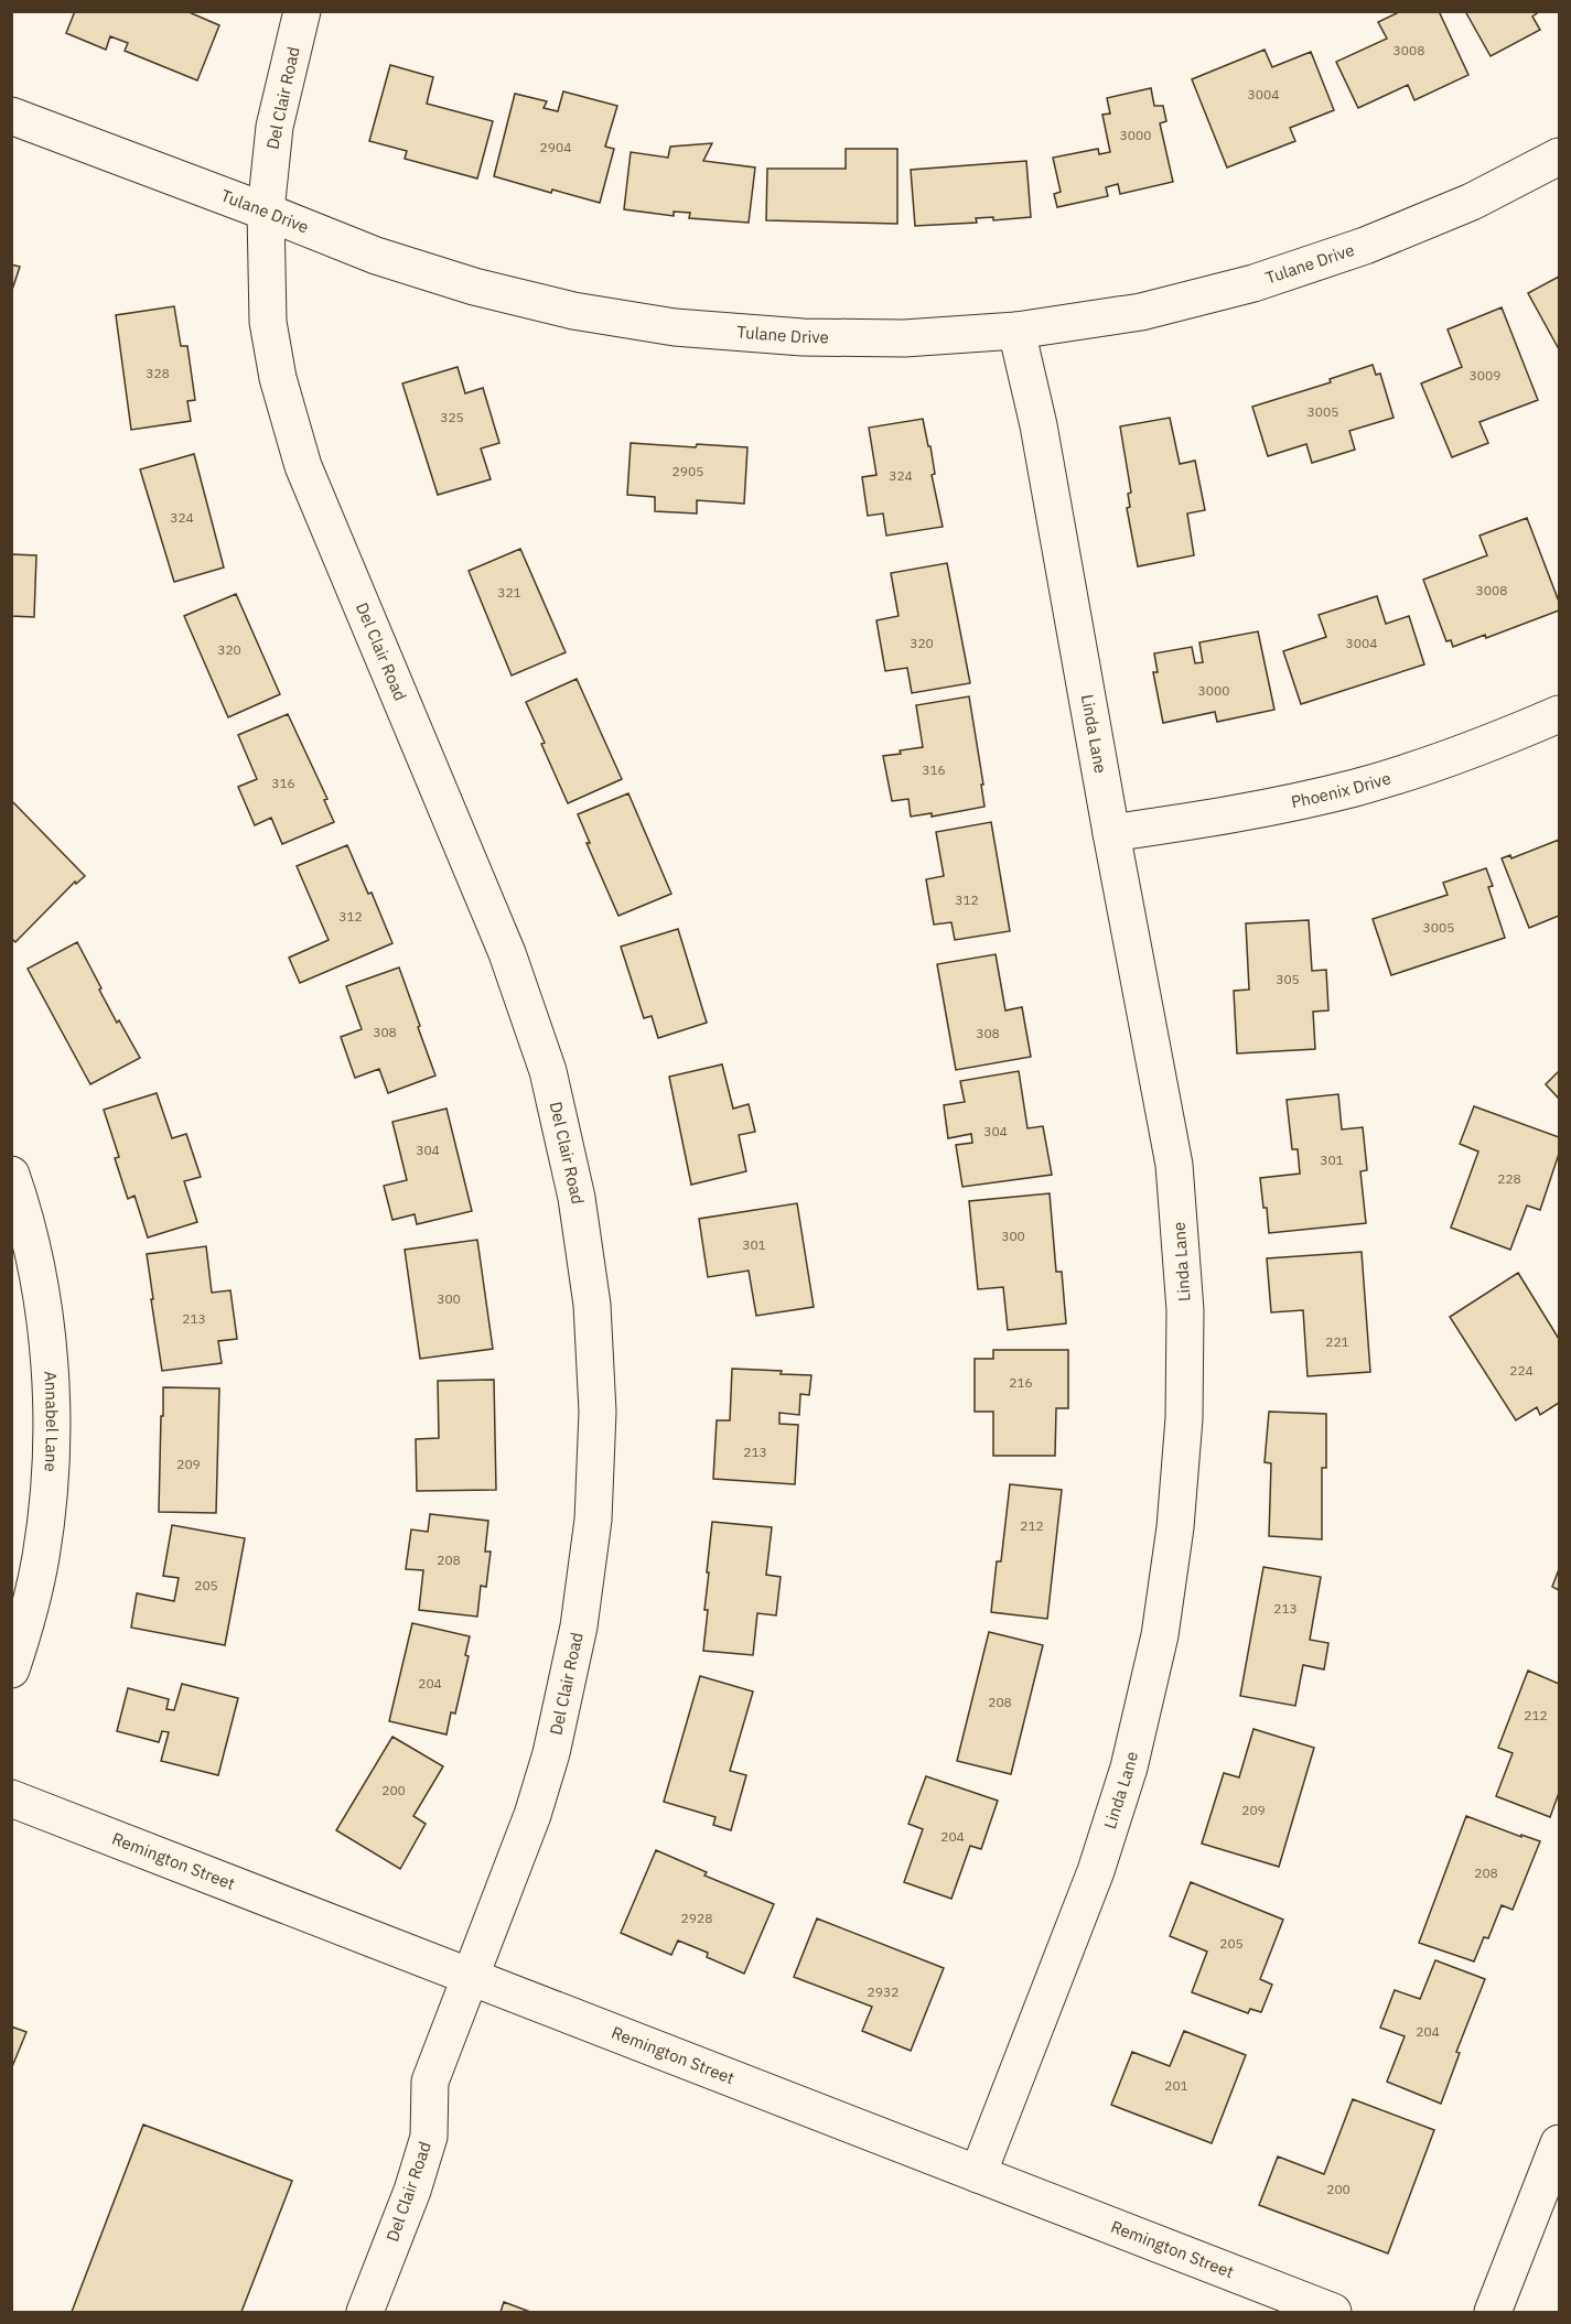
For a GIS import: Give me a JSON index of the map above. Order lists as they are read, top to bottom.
{
  "streets": {
    "street": [
      "Del Clair Road",
      "Tulane Drive",
      "Linda Lane",
      "Phoenix Drive",
      "Annabel Lane",
      "Remington Street"
    ]
  },
  "crossings": [
    ["Del Clair Road", "Tulane Drive"],
    ["Del Clair Road", "Remington Street"],
    ["Tulane Drive", "Linda Lane"],
    ["Linda Lane", "Phoenix Drive"],
    ["Linda Lane", "Remington Street"]
  ],
  "house_numbers": [
    "3008",
    "3004",
    "3000",
    "2904",
    "328",
    "3009",
    "3005",
    "325",
    "2905",
    "324",
    "324",
    "3008",
    "321",
    "320",
    "3004",
    "320",
    "3000",
    "316",
    "316",
    "312",
    "312",
    "3005",
    "305",
    "308",
    "308",
    "304",
    "304",
    "301",
    "228",
    "300",
    "301",
    "300",
    "213",
    "221",
    "224",
    "216",
    "213",
    "209",
    "212",
    "208",
    "205",
    "213",
    "204",
    "208",
    "212",
    "200",
    "209",
    "204",
    "208",
    "2928",
    "205",
    "2932",
    "204",
    "201",
    "200"
  ]
}
